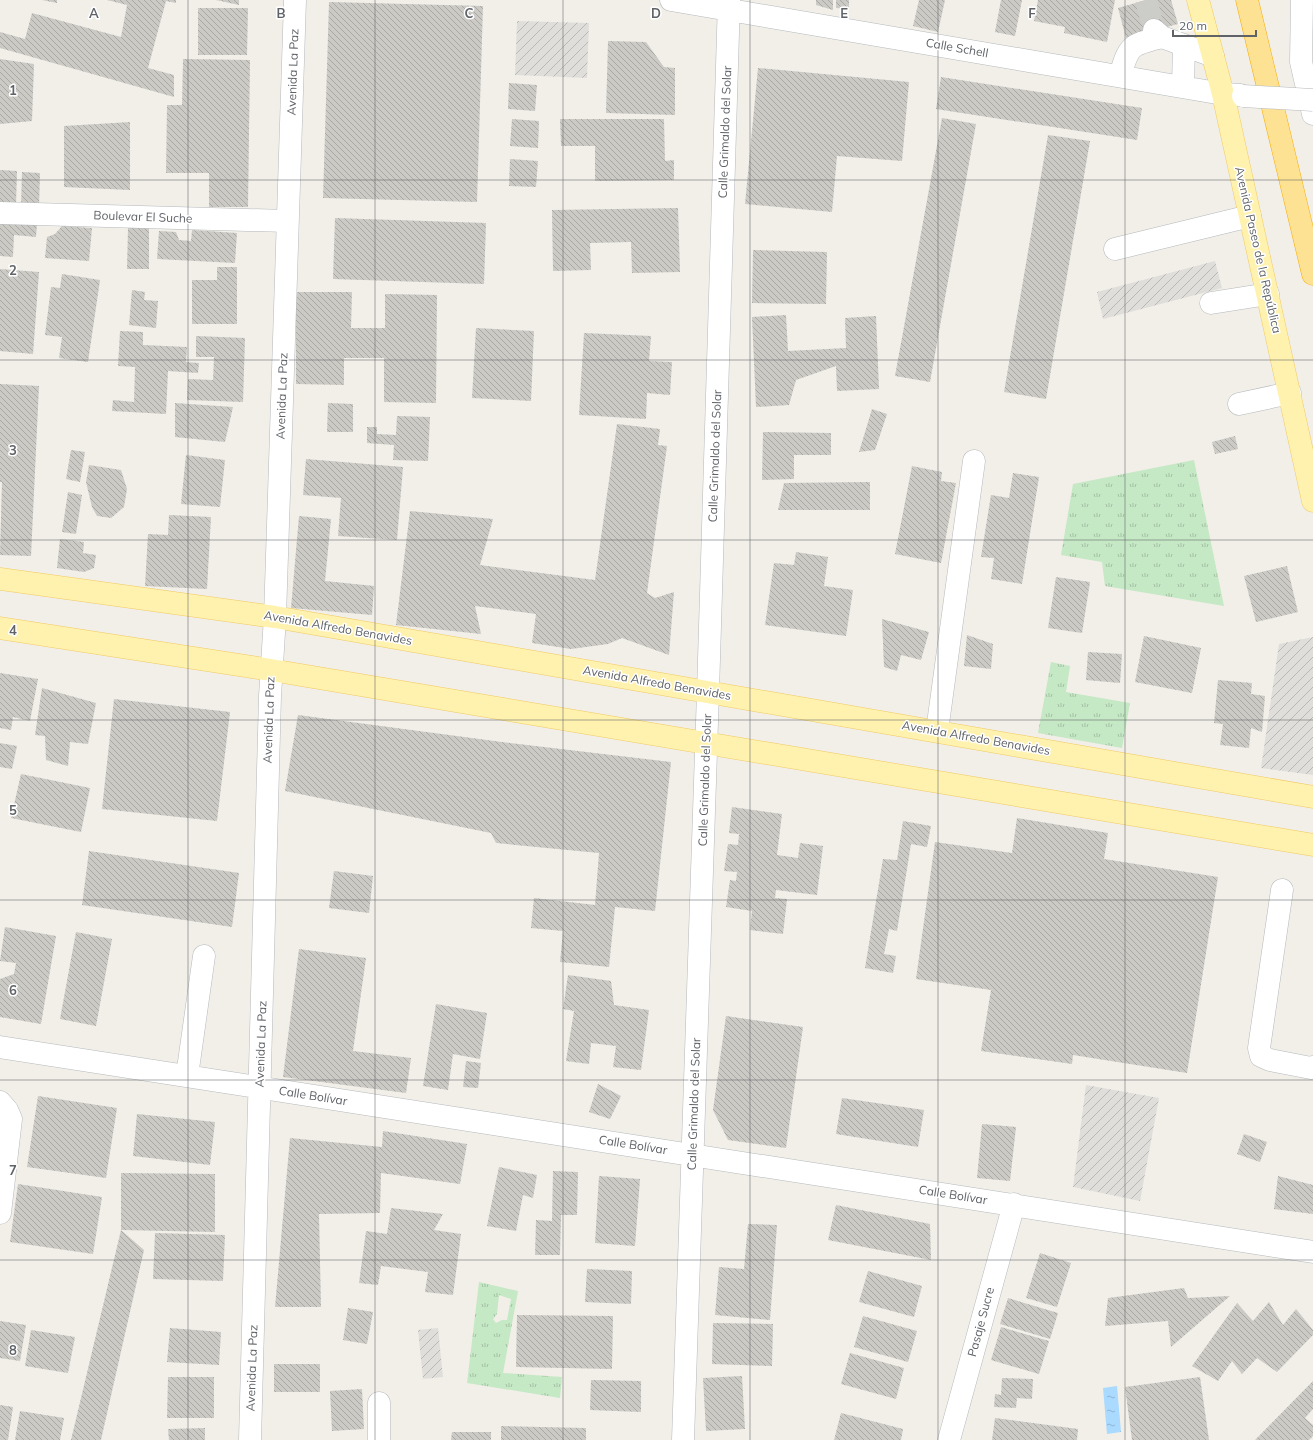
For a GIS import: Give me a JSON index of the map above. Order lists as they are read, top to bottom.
{
  "streets": {
    "main road": ["Avenida Paseo de la República", "Avenida Alfredo Benavides"],
    "street": [
      "Calle Schell",
      "Avenida La Paz",
      "Calle Grimaldo del Solar",
      "Boulevar El Suche",
      "Calle Bolívar",
      "Pasaje Sucre"
    ]
  },
  "crossings": [
    ["Calle Schell", "Calle Grimaldo del Solar"],
    ["Calle Schell", "Avenida Paseo de la República"],
    ["Avenida La Paz", "Boulevar El Suche"],
    ["Avenida La Paz", "Avenida Alfredo Benavides"],
    ["Avenida La Paz", "Calle Bolívar"],
    ["Calle Grimaldo del Solar", "Avenida Alfredo Benavides"],
    ["Calle Grimaldo del Solar", "Calle Bolívar"],
    ["Calle Bolívar", "Pasaje Sucre"]
  ],
  "scale_bar": "20 m",
  "grid": {
    "columns": [
      "A",
      "B",
      "C",
      "D",
      "E",
      "F"
    ],
    "rows": [
      "1",
      "2",
      "3",
      "4",
      "5",
      "6",
      "7",
      "8"
    ]
  }
}
